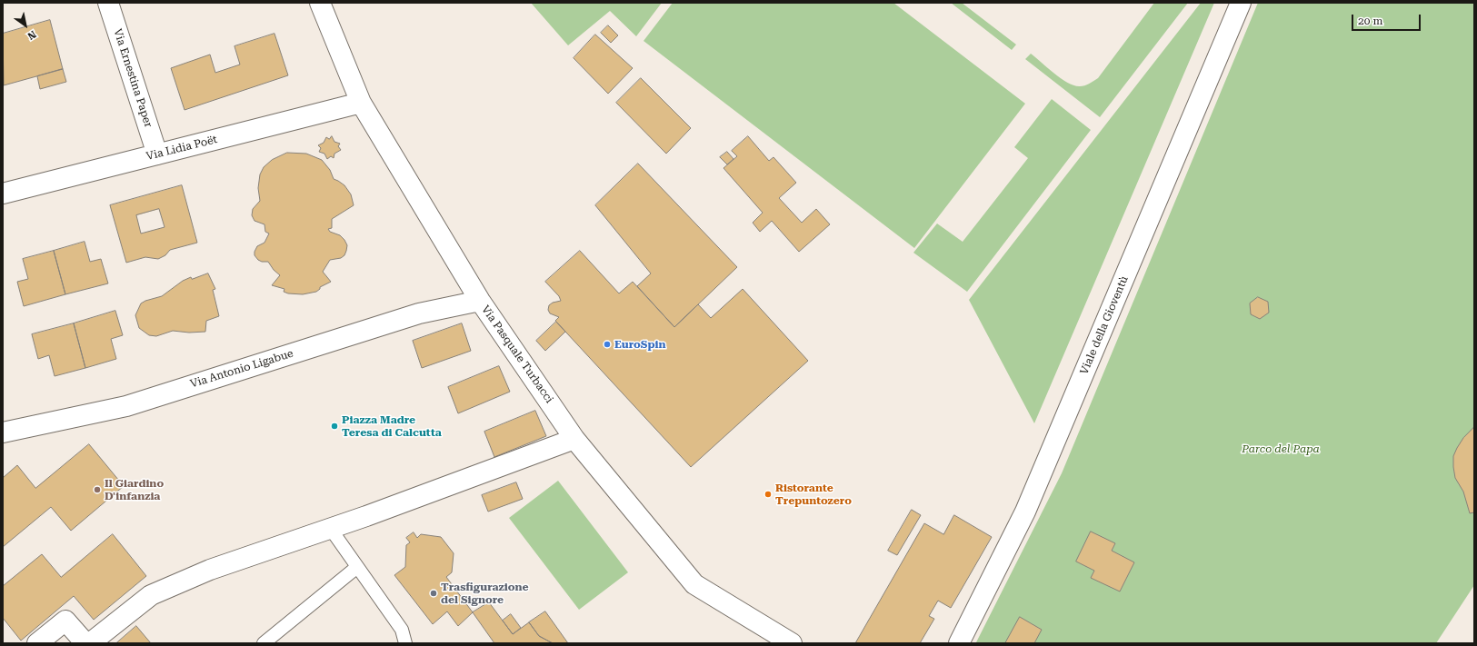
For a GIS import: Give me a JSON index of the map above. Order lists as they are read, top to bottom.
{
  "streets": {
    "street": [
      "Via Ernestina Paper",
      "Via Lidia Poët",
      "Viale della Gioventù",
      "Via Pasquale Turbacci",
      "Via Antonio Ligabue"
    ]
  },
  "crossings": [
    ["Via Ernestina Paper", "Via Lidia Poët"],
    ["Via Lidia Poët", "Via Pasquale Turbacci"],
    ["Via Pasquale Turbacci", "Via Antonio Ligabue"]
  ],
  "parks": ["Parco del Papa"],
  "places": [
    "EuroSpin",
    "Piazza Madre Teresa di Calcutta",
    "Il Giardino D'infanzia",
    "Ristorante Trepuntozero",
    "Trasfigurazione del Signore"
  ],
  "scale_bar": "20 m",
  "north": "bottom right"
}
